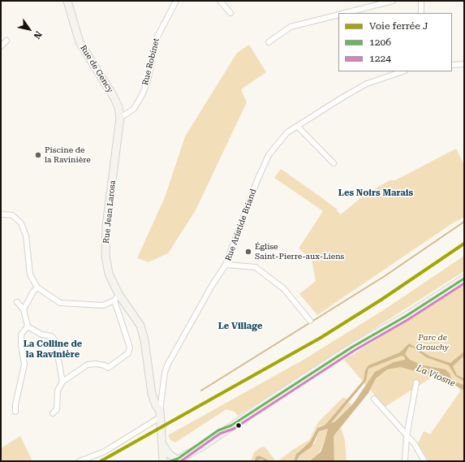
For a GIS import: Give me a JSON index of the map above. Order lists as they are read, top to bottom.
{
  "streets": {
    "street": [
      "Rue Robinet",
      "Rue de Gency",
      "Rue Jean Larosa",
      "Rue Aristide Briand"
    ]
  },
  "crossings": [
    ["Rue Robinet", "Rue de Gency"],
    ["Rue Robinet", "Rue Jean Larosa"],
    ["Rue de Gency", "Rue Jean Larosa"],
    ["Rue Jean Larosa", "Rue Aristide Briand"]
  ],
  "districts": ["Les Noirs Marais", "Le Village", "La Colline de la Ravinière"],
  "water": ["La Viosne"],
  "parks": ["Parc de Grouchy"],
  "places": ["Piscine de la Ravinière", "Église Saint-Pierre-aux-Liens"],
  "lines": ["rail line J", "transit line 1206", "transit line 1224"],
  "legend": ["Voie ferrée J", "1206", "1224"],
  "north": "bottom right"
}
